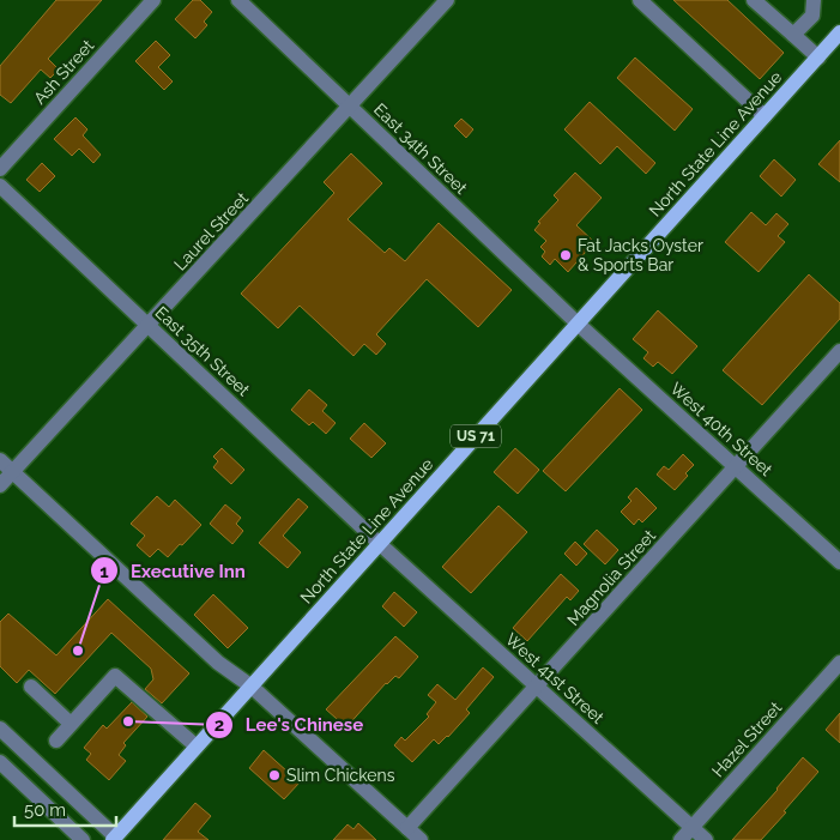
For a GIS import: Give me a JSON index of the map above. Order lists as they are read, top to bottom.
{
  "streets": {
    "main road": ["North State Line Avenue", "US 71"],
    "street": [
      "Ash Street",
      "East 34th Street",
      "Laurel Street",
      "East 35th Street",
      "West 40th Street",
      "Magnolia Street",
      "West 41st Street",
      "Hazel Street"
    ]
  },
  "crossings": [
    ["North State Line Avenue", "East 34th Street"],
    ["North State Line Avenue", "East 35th Street"],
    ["North State Line Avenue", "West 40th Street"],
    ["North State Line Avenue", "West 41st Street"],
    ["East 34th Street", "Laurel Street"],
    ["East 34th Street", "West 40th Street"],
    ["Laurel Street", "East 35th Street"],
    ["East 35th Street", "West 41st Street"],
    ["West 40th Street", "Magnolia Street"],
    ["Magnolia Street", "West 41st Street"],
    ["West 41st Street", "Hazel Street"]
  ],
  "places": [
    "Fat Jacks Oyster & Sports Bar",
    "Executive Inn",
    "Lee's Chinese",
    "Slim Chickens"
  ],
  "scale_bar": "50 m"
}
